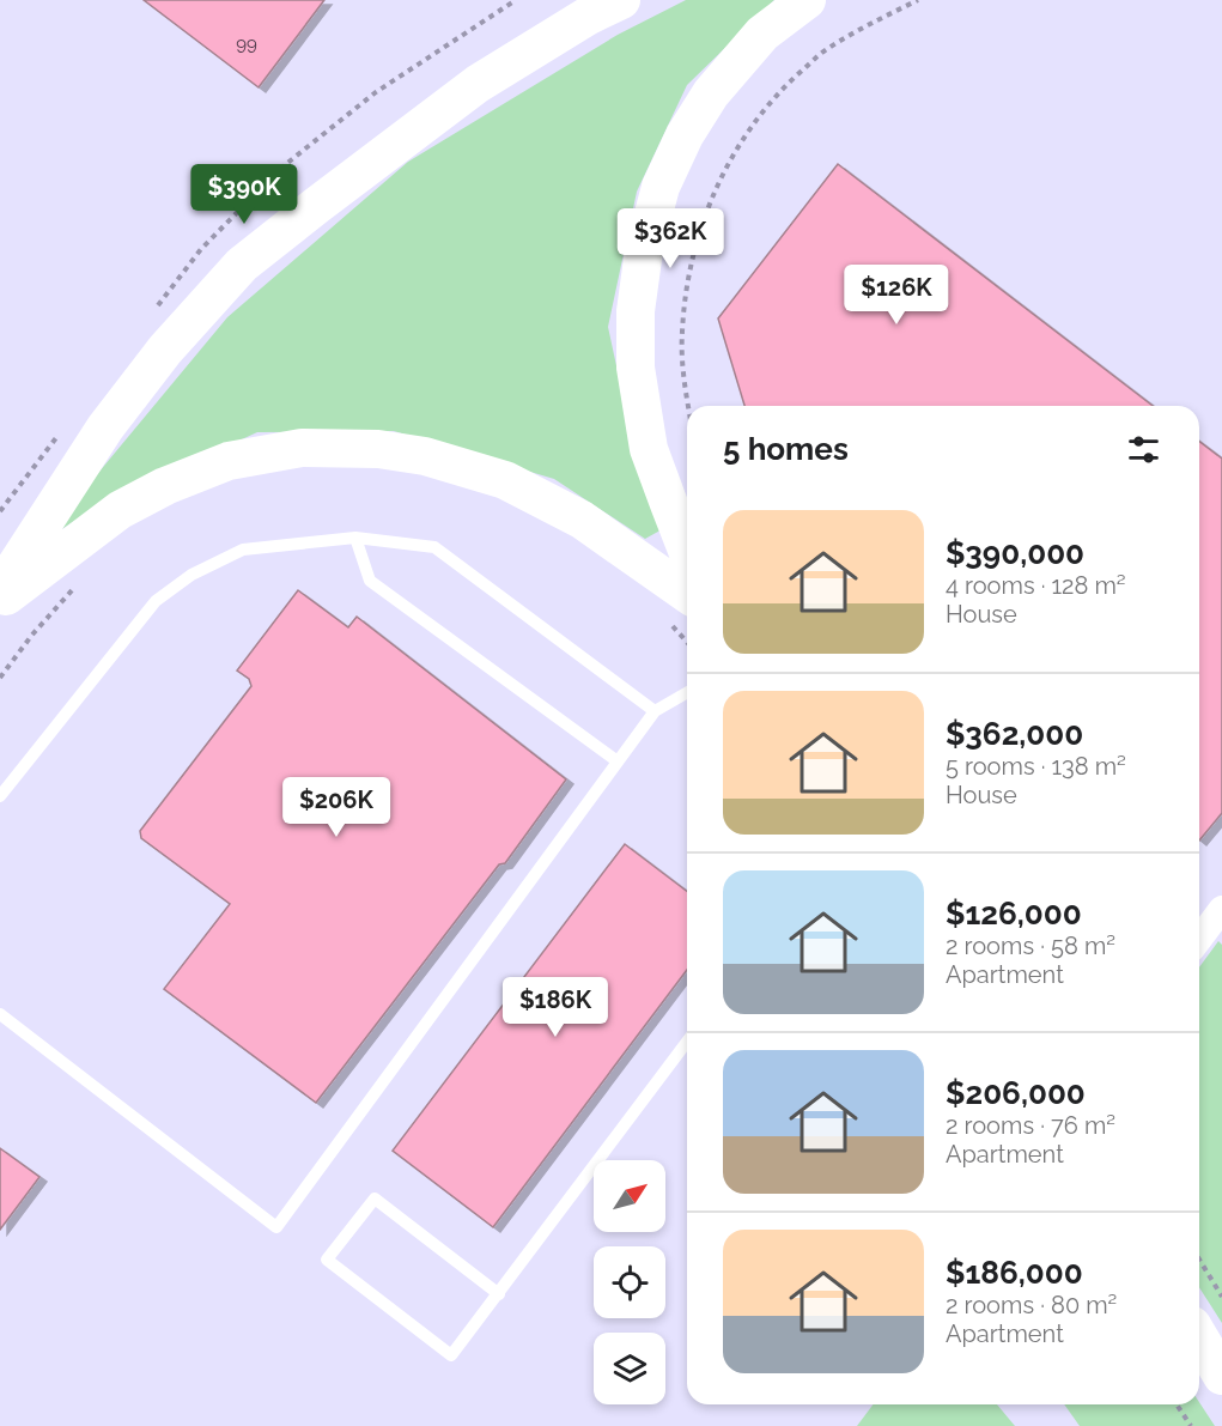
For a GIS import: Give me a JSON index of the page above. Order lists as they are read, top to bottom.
{
  "house_numbers": ["99"],
  "north": "top right",
  "page": {
    "price": [
      "$390K",
      "$362K",
      "$126K",
      "$206K",
      "$186K"
    ],
    "heading": "5 homes",
    "list": [
      {
        "name": "$390,000",
        "note": "4 rooms · 128 m² · House"
      },
      {
        "name": "$362,000",
        "note": "5 rooms · 138 m² · House"
      },
      {
        "name": "$126,000",
        "note": "2 rooms · 58 m² · Apartment"
      },
      {
        "name": "$206,000",
        "note": "2 rooms · 76 m² · Apartment"
      },
      {
        "name": "$186,000",
        "note": "2 rooms · 80 m² · Apartment"
      }
    ]
  }
}
